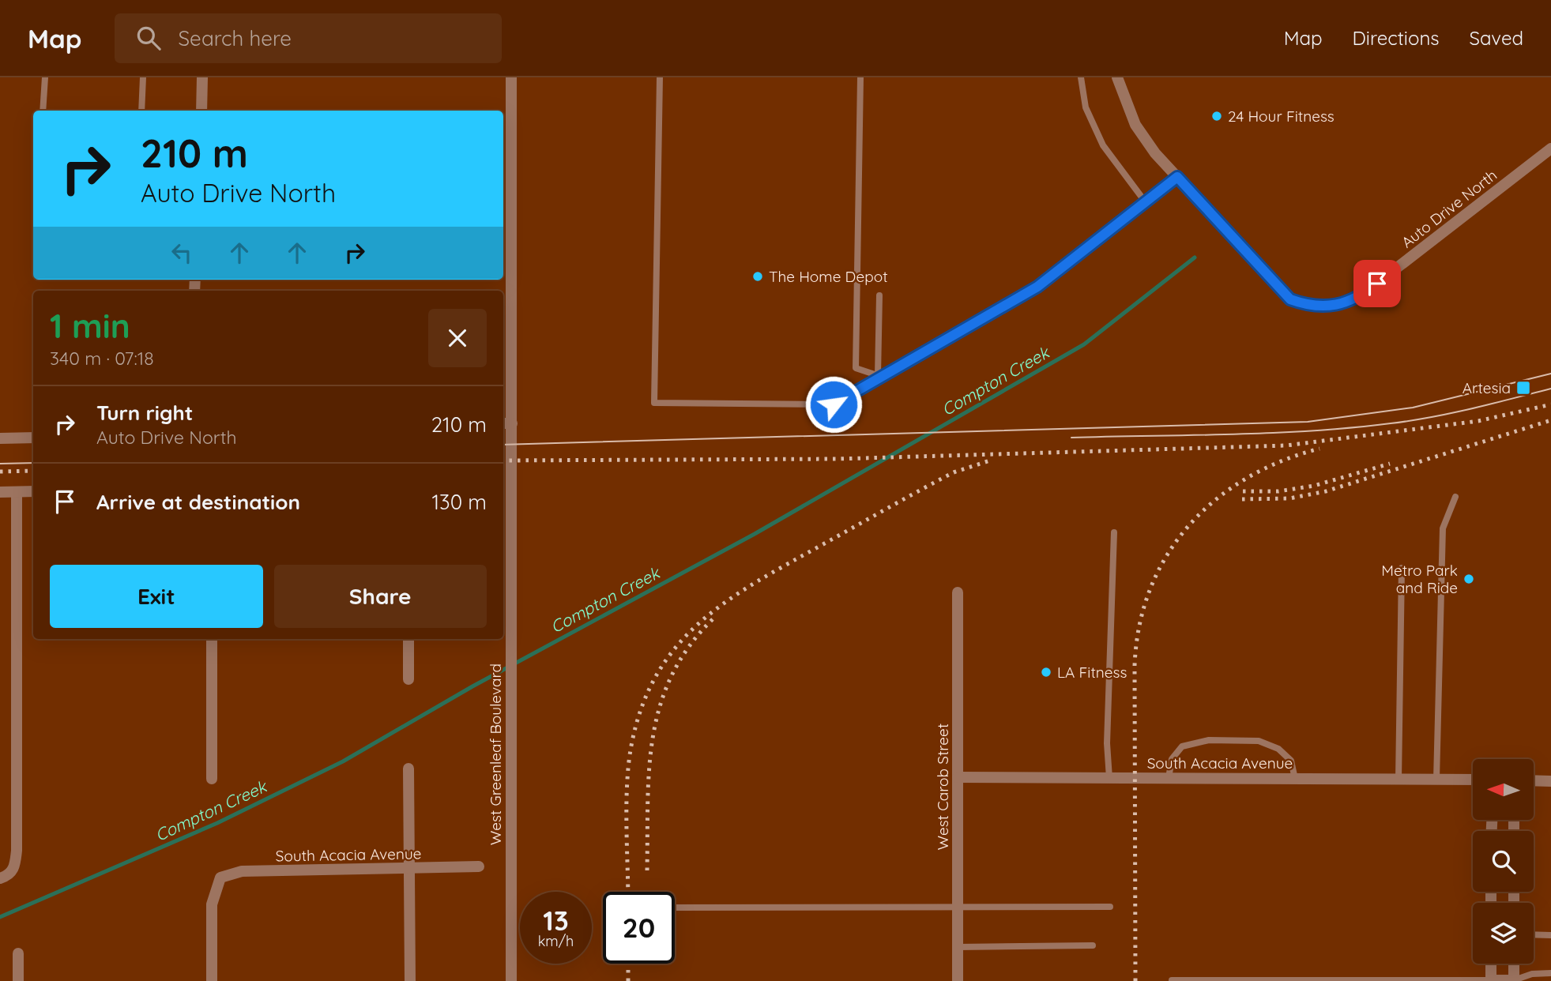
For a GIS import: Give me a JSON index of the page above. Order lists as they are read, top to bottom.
{
  "streets": {
    "street": [
      "Auto Drive North",
      "West Greenleaf Boulevard",
      "South Acacia Avenue",
      "West Carob Street"
    ]
  },
  "crossings": [
    ["South Acacia Avenue", "West Carob Street"]
  ],
  "water": ["Compton Creek"],
  "places": {
    "other": [
      "24 Hour Fitness",
      "The Home Depot",
      "Metro Park and Ride",
      "LA Fitness"
    ],
    "transit": ["Artesia"]
  },
  "north": "left",
  "page": {
    "header": "Map",
    "search": "Search here",
    "nav": ["Map", "Directions", "Saved"],
    "turn": ["210 m", "Auto Drive North"],
    "heading": ["1 min", "340 m · 07:18"],
    "list": [
      {
        "name": "Turn right",
        "note": "Auto Drive North",
        "value": "210 m"
      },
      {
        "name": "Arrive at destination",
        "value": "130 m"
      }
    ],
    "buttons": ["Exit", "Share"],
    "speed": "13 km/h",
    "limit": "20"
  }
}
